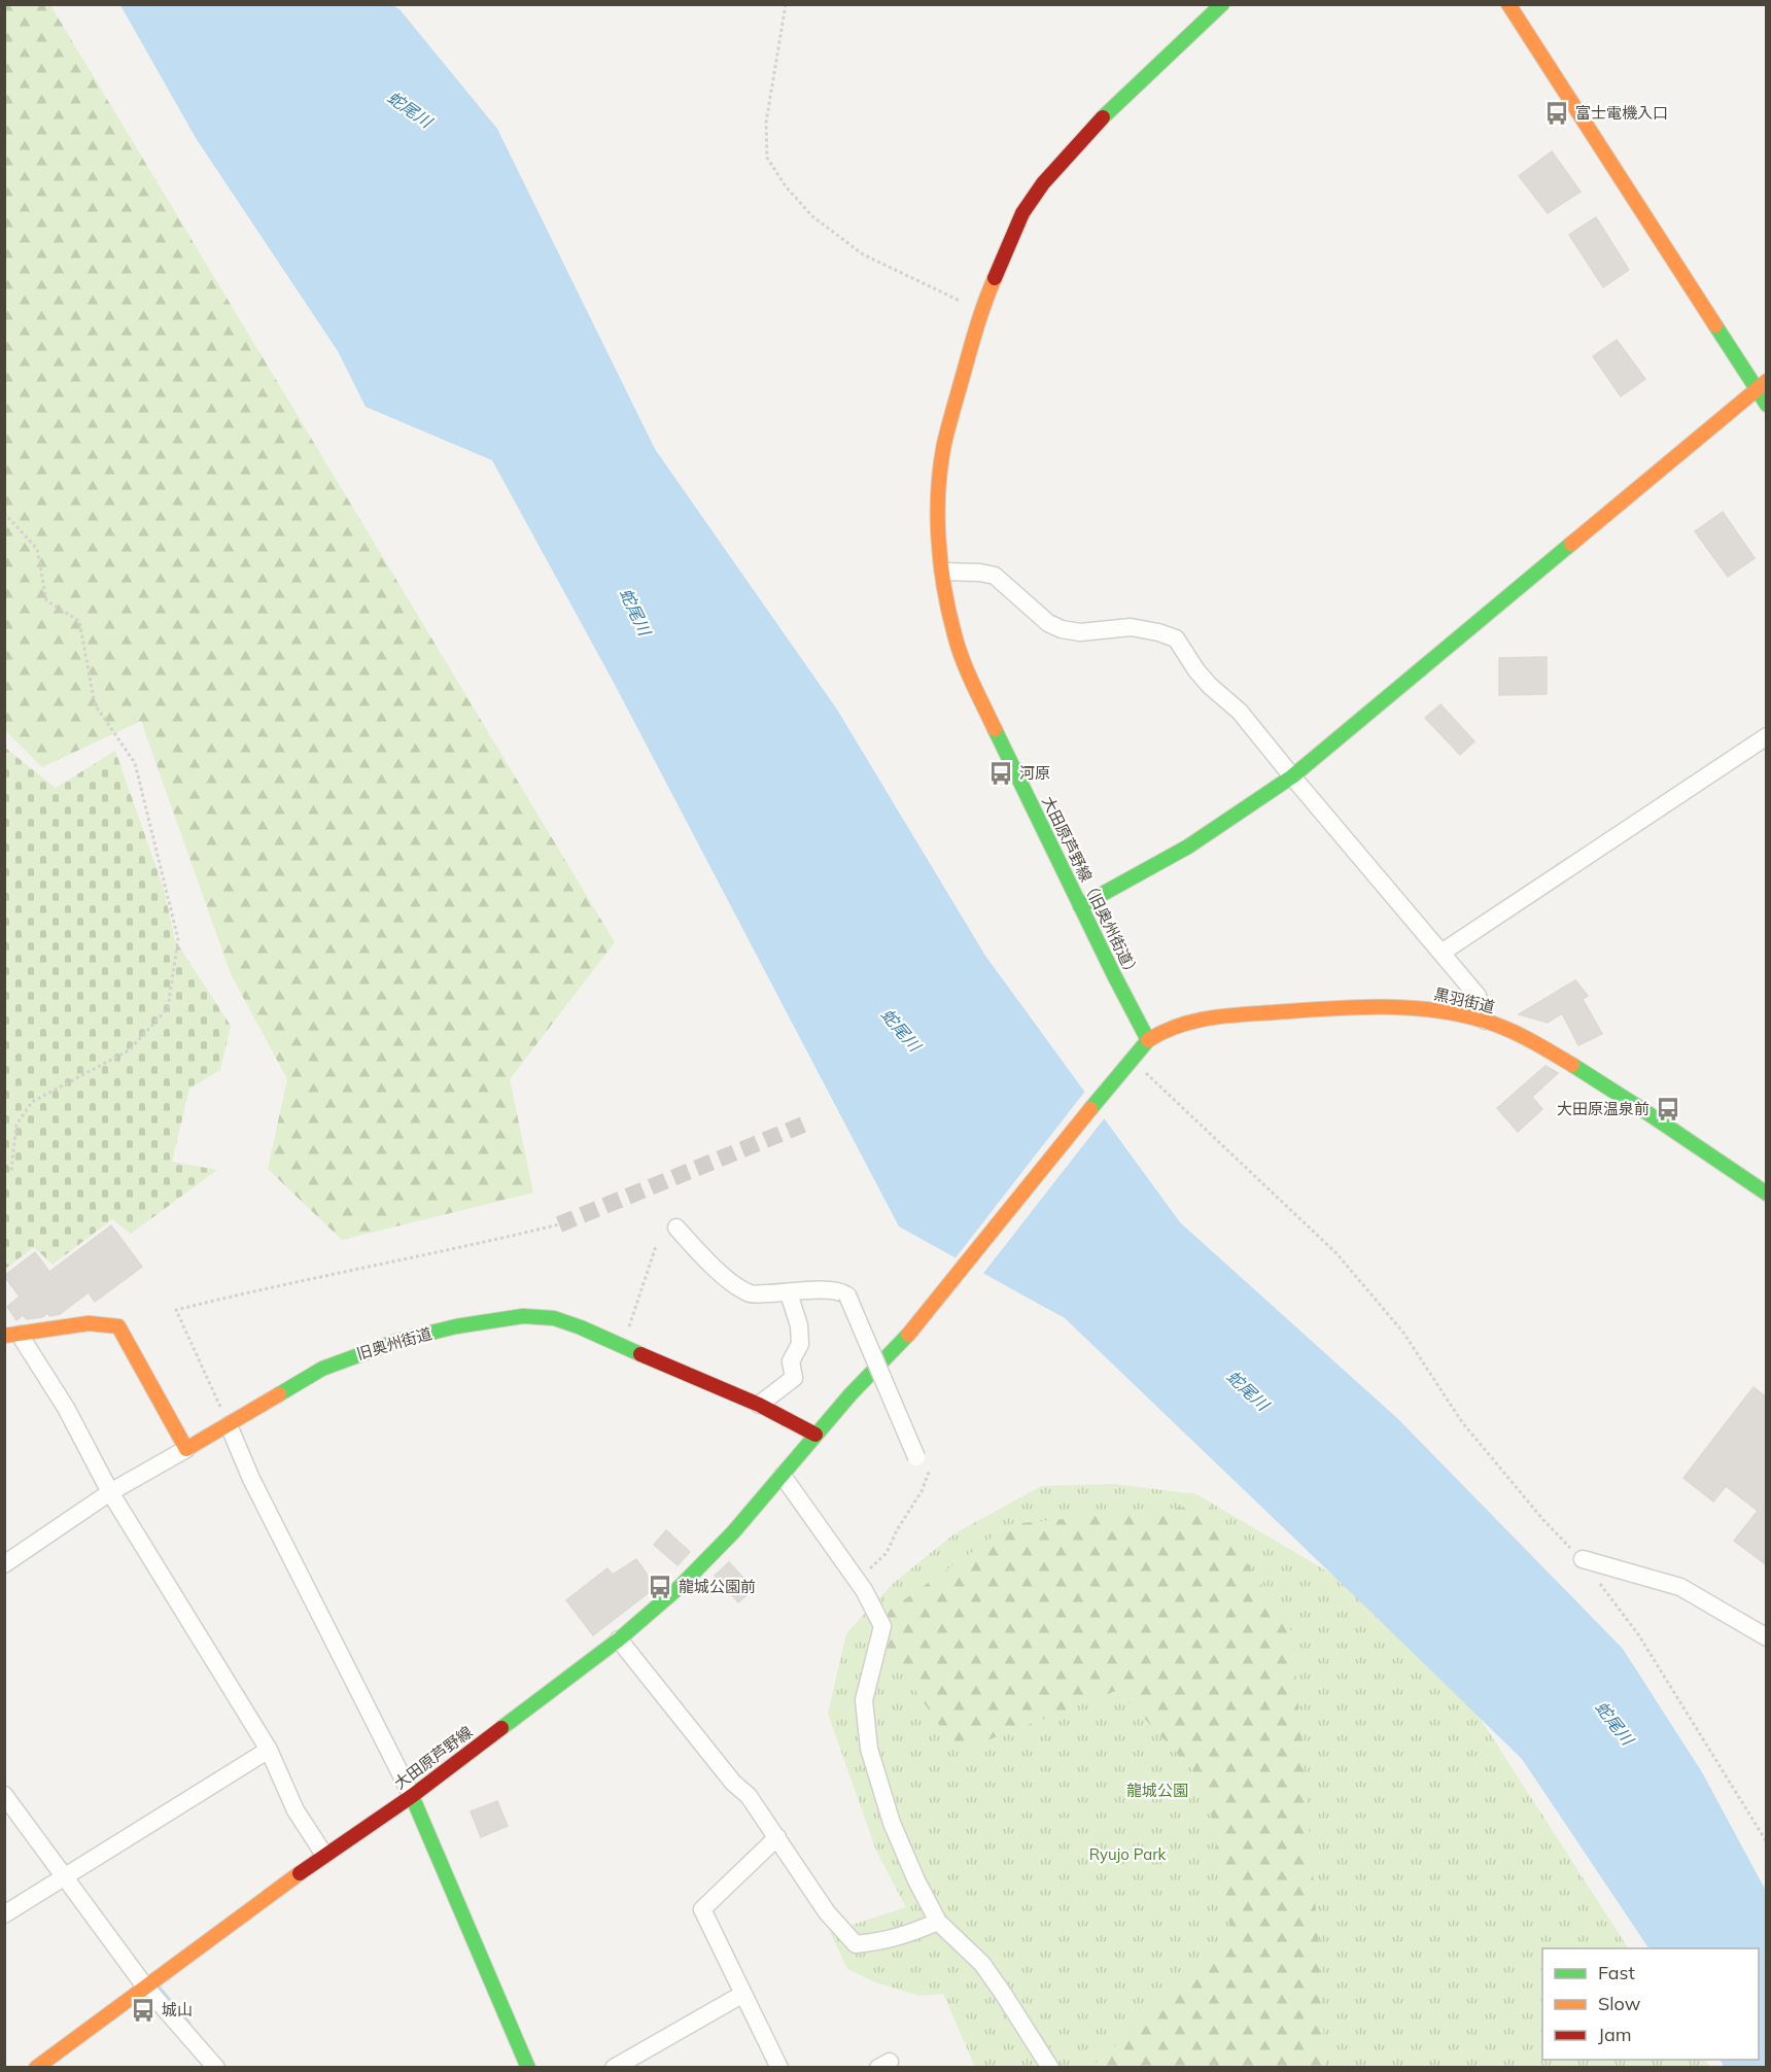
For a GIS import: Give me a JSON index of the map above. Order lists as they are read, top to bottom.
{
  "streets": {
    "street": [
      "大田原芦野線（旧奥州街道）",
      "黒羽街道",
      "旧奥州街道",
      "大田原芦野線"
    ]
  },
  "crossings": [
    ["大田原芦野線（旧奥州街道）", "黒羽街道"],
    ["旧奥州街道", "大田原芦野線"]
  ],
  "water": ["蛇尾川"],
  "parks": ["龍城公園", "Ryujo Park"],
  "places": {
    "bus stop": [
      "富士電機入口",
      "河原",
      "大田原温泉前",
      "龍城公園前",
      "城山"
    ]
  },
  "legend": ["Fast", "Slow", "Jam"]
}
